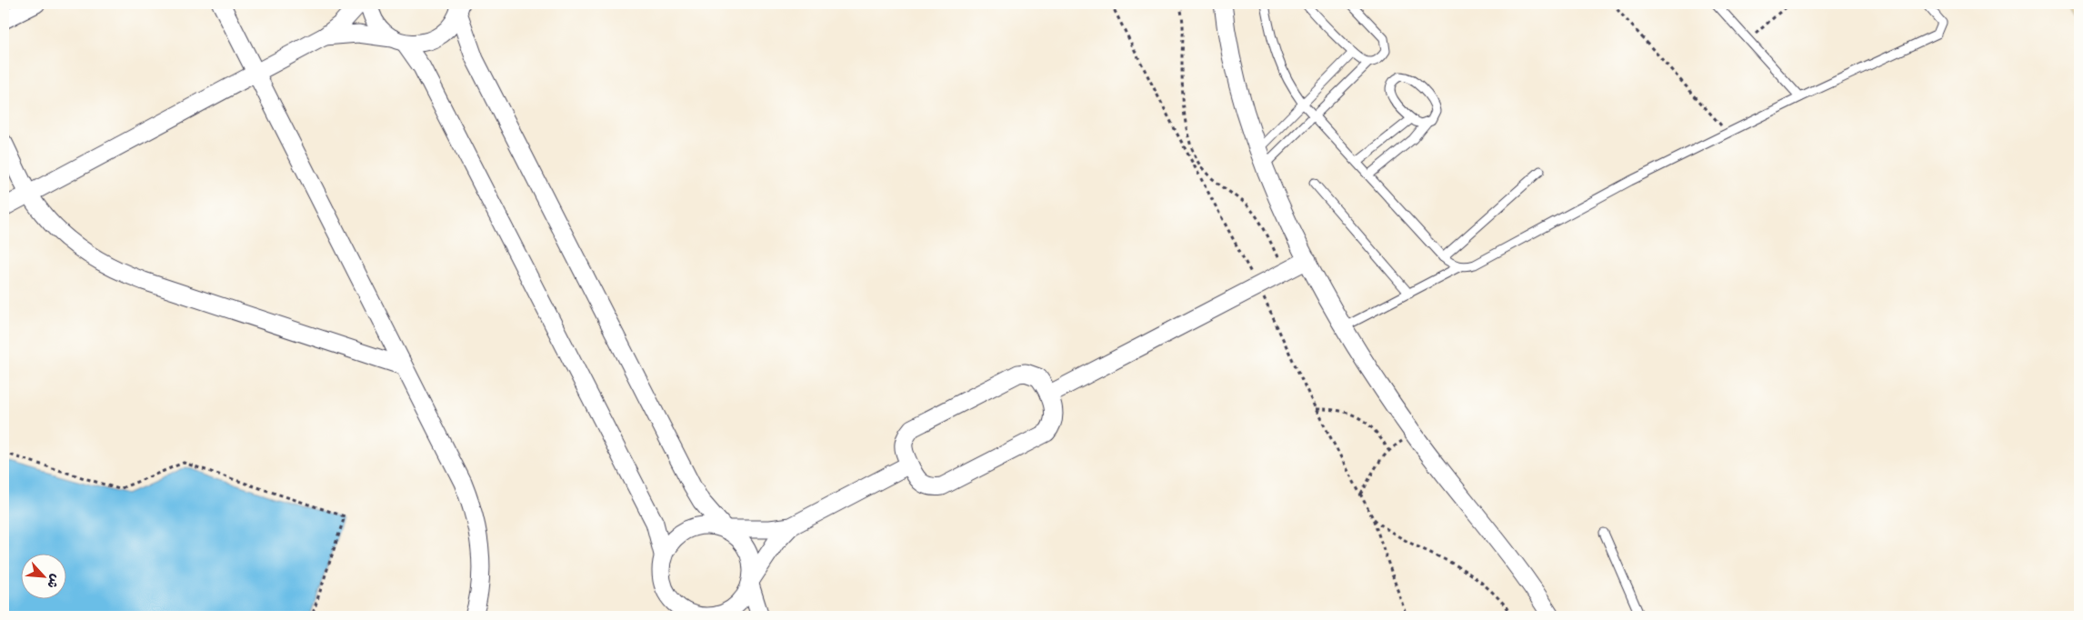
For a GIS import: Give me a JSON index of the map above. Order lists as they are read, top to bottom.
{
  "north": "bottom right"
}
